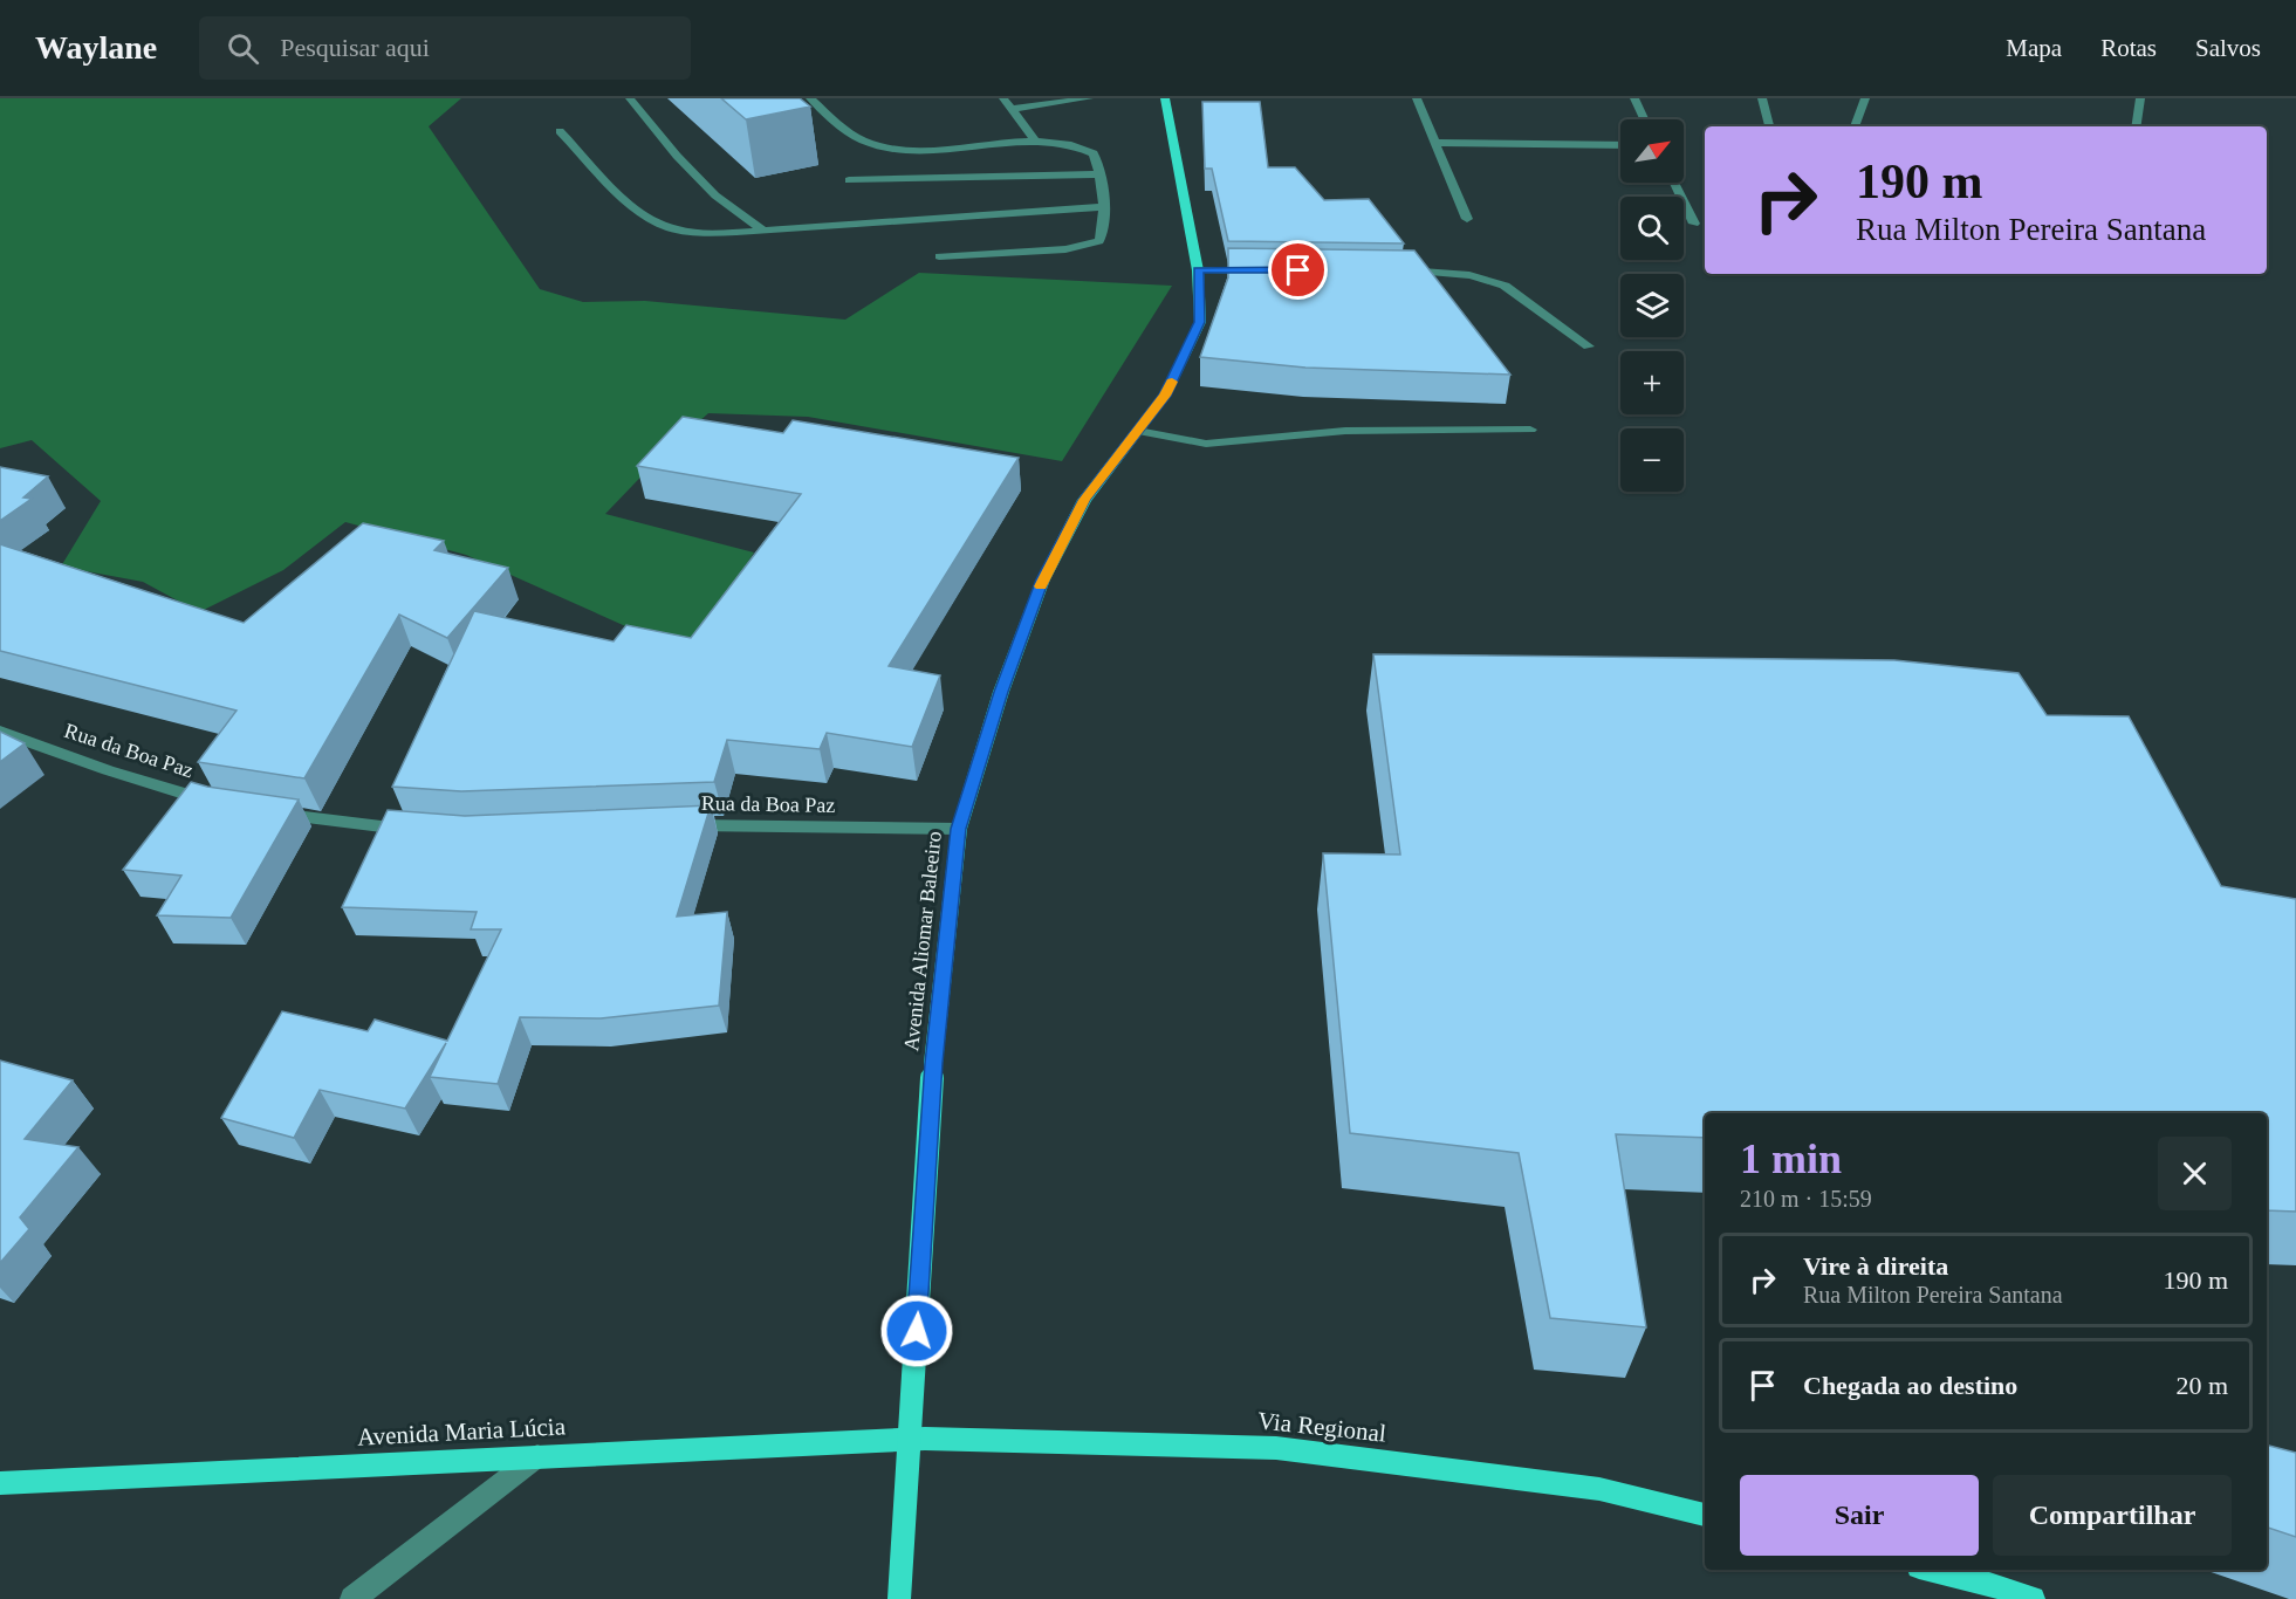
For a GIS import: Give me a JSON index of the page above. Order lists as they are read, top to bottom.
{
  "streets": {
    "main road": ["Avenida Aliomar Baleeiro", "Via Regional", "Avenida Maria Lúcia"],
    "street": ["Rua da Boa Paz"]
  },
  "crossings": [
    ["Rua da Boa Paz", "Avenida Aliomar Baleeiro"],
    ["Via Regional", "Avenida Maria Lúcia"]
  ],
  "north": "top right",
  "page": {
    "header": "Waylane",
    "search": "Pesquisar aqui",
    "nav": ["Mapa", "Rotas", "Salvos"],
    "map_buttons": ["+", "−"],
    "turn": ["190 m", "Rua Milton Pereira Santana"],
    "heading": ["1 min", "210 m · 15:59"],
    "list": [
      {
        "name": "Vire à direita",
        "note": "Rua Milton Pereira Santana",
        "value": "190 m"
      },
      {
        "name": "Chegada ao destino",
        "value": "20 m"
      }
    ],
    "buttons": ["Sair", "Compartilhar"]
  }
}
